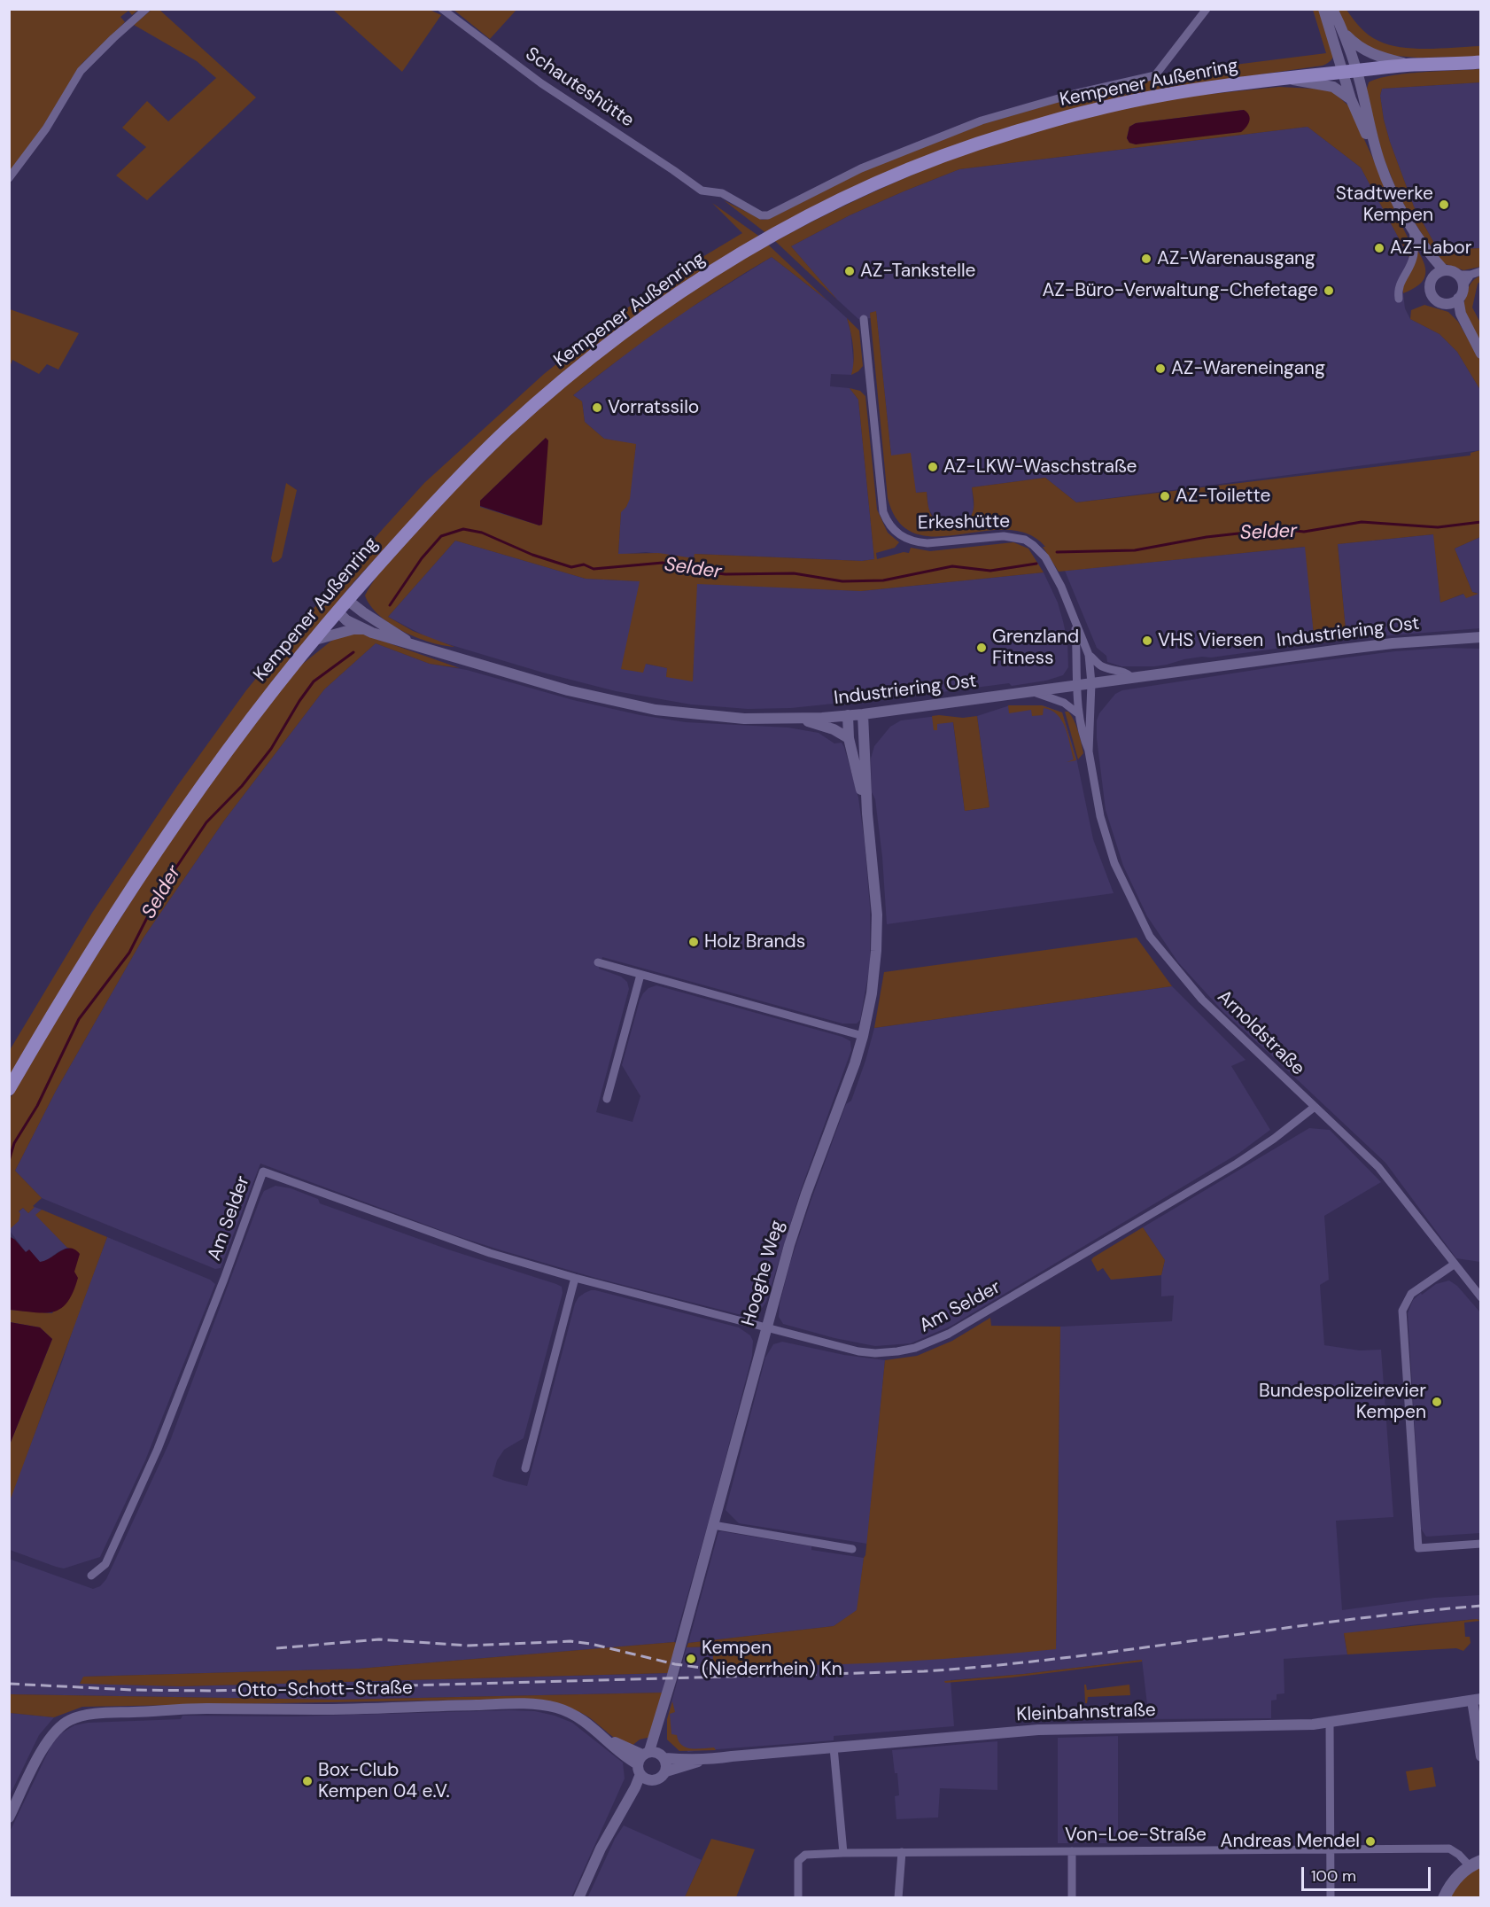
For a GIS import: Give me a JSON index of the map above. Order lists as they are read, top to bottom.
{
  "streets": {
    "main road": ["Kempener Außenring"],
    "street": [
      "Schauteshütte",
      "Erkeshütte",
      "Industriering Ost",
      "Arnoldstraße",
      "Am Selder",
      "Hooghe Weg",
      "Otto-Schott-Straße",
      "Kleinbahnstraße",
      "Von-Loe-Straße"
    ]
  },
  "crossings": [
    ["Kempener Außenring", "Industriering Ost"],
    ["Erkeshütte", "Industriering Ost"],
    ["Erkeshütte", "Arnoldstraße"],
    ["Industriering Ost", "Arnoldstraße"],
    ["Industriering Ost", "Hooghe Weg"],
    ["Arnoldstraße", "Am Selder"],
    ["Am Selder", "Hooghe Weg"],
    ["Hooghe Weg", "Otto-Schott-Straße"],
    ["Hooghe Weg", "Kleinbahnstraße"],
    ["Otto-Schott-Straße", "Kleinbahnstraße"]
  ],
  "water": ["Selder"],
  "places": [
    "Stadtwerke Kempen",
    "AZ-Labor",
    "AZ-Warenausgang",
    "AZ-Tankstelle",
    "AZ-Büro-Verwaltung-Chefetage",
    "AZ-Wareneingang",
    "Vorratssilo",
    "AZ-LKW-Waschstraße",
    "AZ-Toilette",
    "VHS Viersen",
    "Grenzland Fitness",
    "Holz Brands",
    "Bundespolizeirevier Kempen",
    "Kempen (Niederrhein) Kn",
    "Box-Club Kempen 04 e.V.",
    "Andreas Mendel"
  ],
  "scale_bar": "100 m"
}
